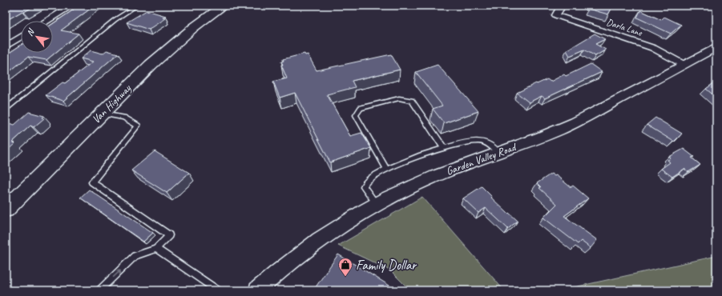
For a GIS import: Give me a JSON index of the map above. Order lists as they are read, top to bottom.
{
  "streets": {
    "main road": ["Van Highway"],
    "street": ["Darla Lane", "Garden Valley Road"]
  },
  "crossings": [
    ["Darla Lane", "Garden Valley Road"]
  ],
  "places": {
    "shop": ["Family Dollar"]
  },
  "north": "top left"
}
